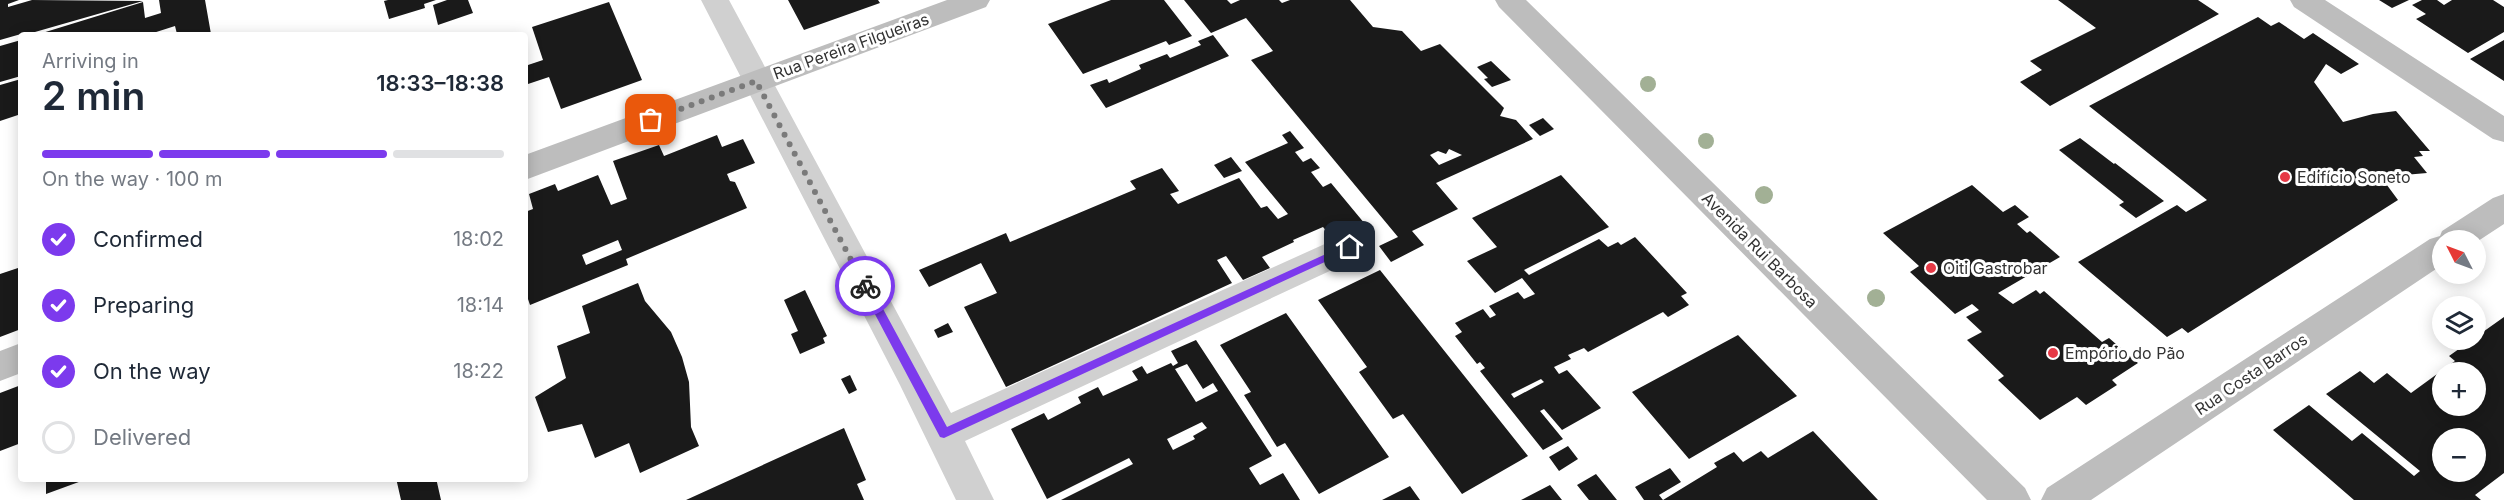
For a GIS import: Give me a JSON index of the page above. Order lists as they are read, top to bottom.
{
  "streets": {
    "street": ["Rua Pereira Filgueiras", "Avenida Rui Barbosa", "Rua Costa Barros"]
  },
  "places": ["Edifício Soneto", "Oiti Gastrobar", "Empório do Pão"],
  "north": "top left",
  "page": {
    "heading": ["2 min", "Arriving in", "18:33–18:38"],
    "bar": "On the way · 100 m",
    "list": [
      ["Confirmed", "18:02"],
      ["Preparing", "18:14"],
      ["On the way", "18:22"],
      "Delivered"
    ],
    "map_buttons": ["+", "−"]
  }
}
